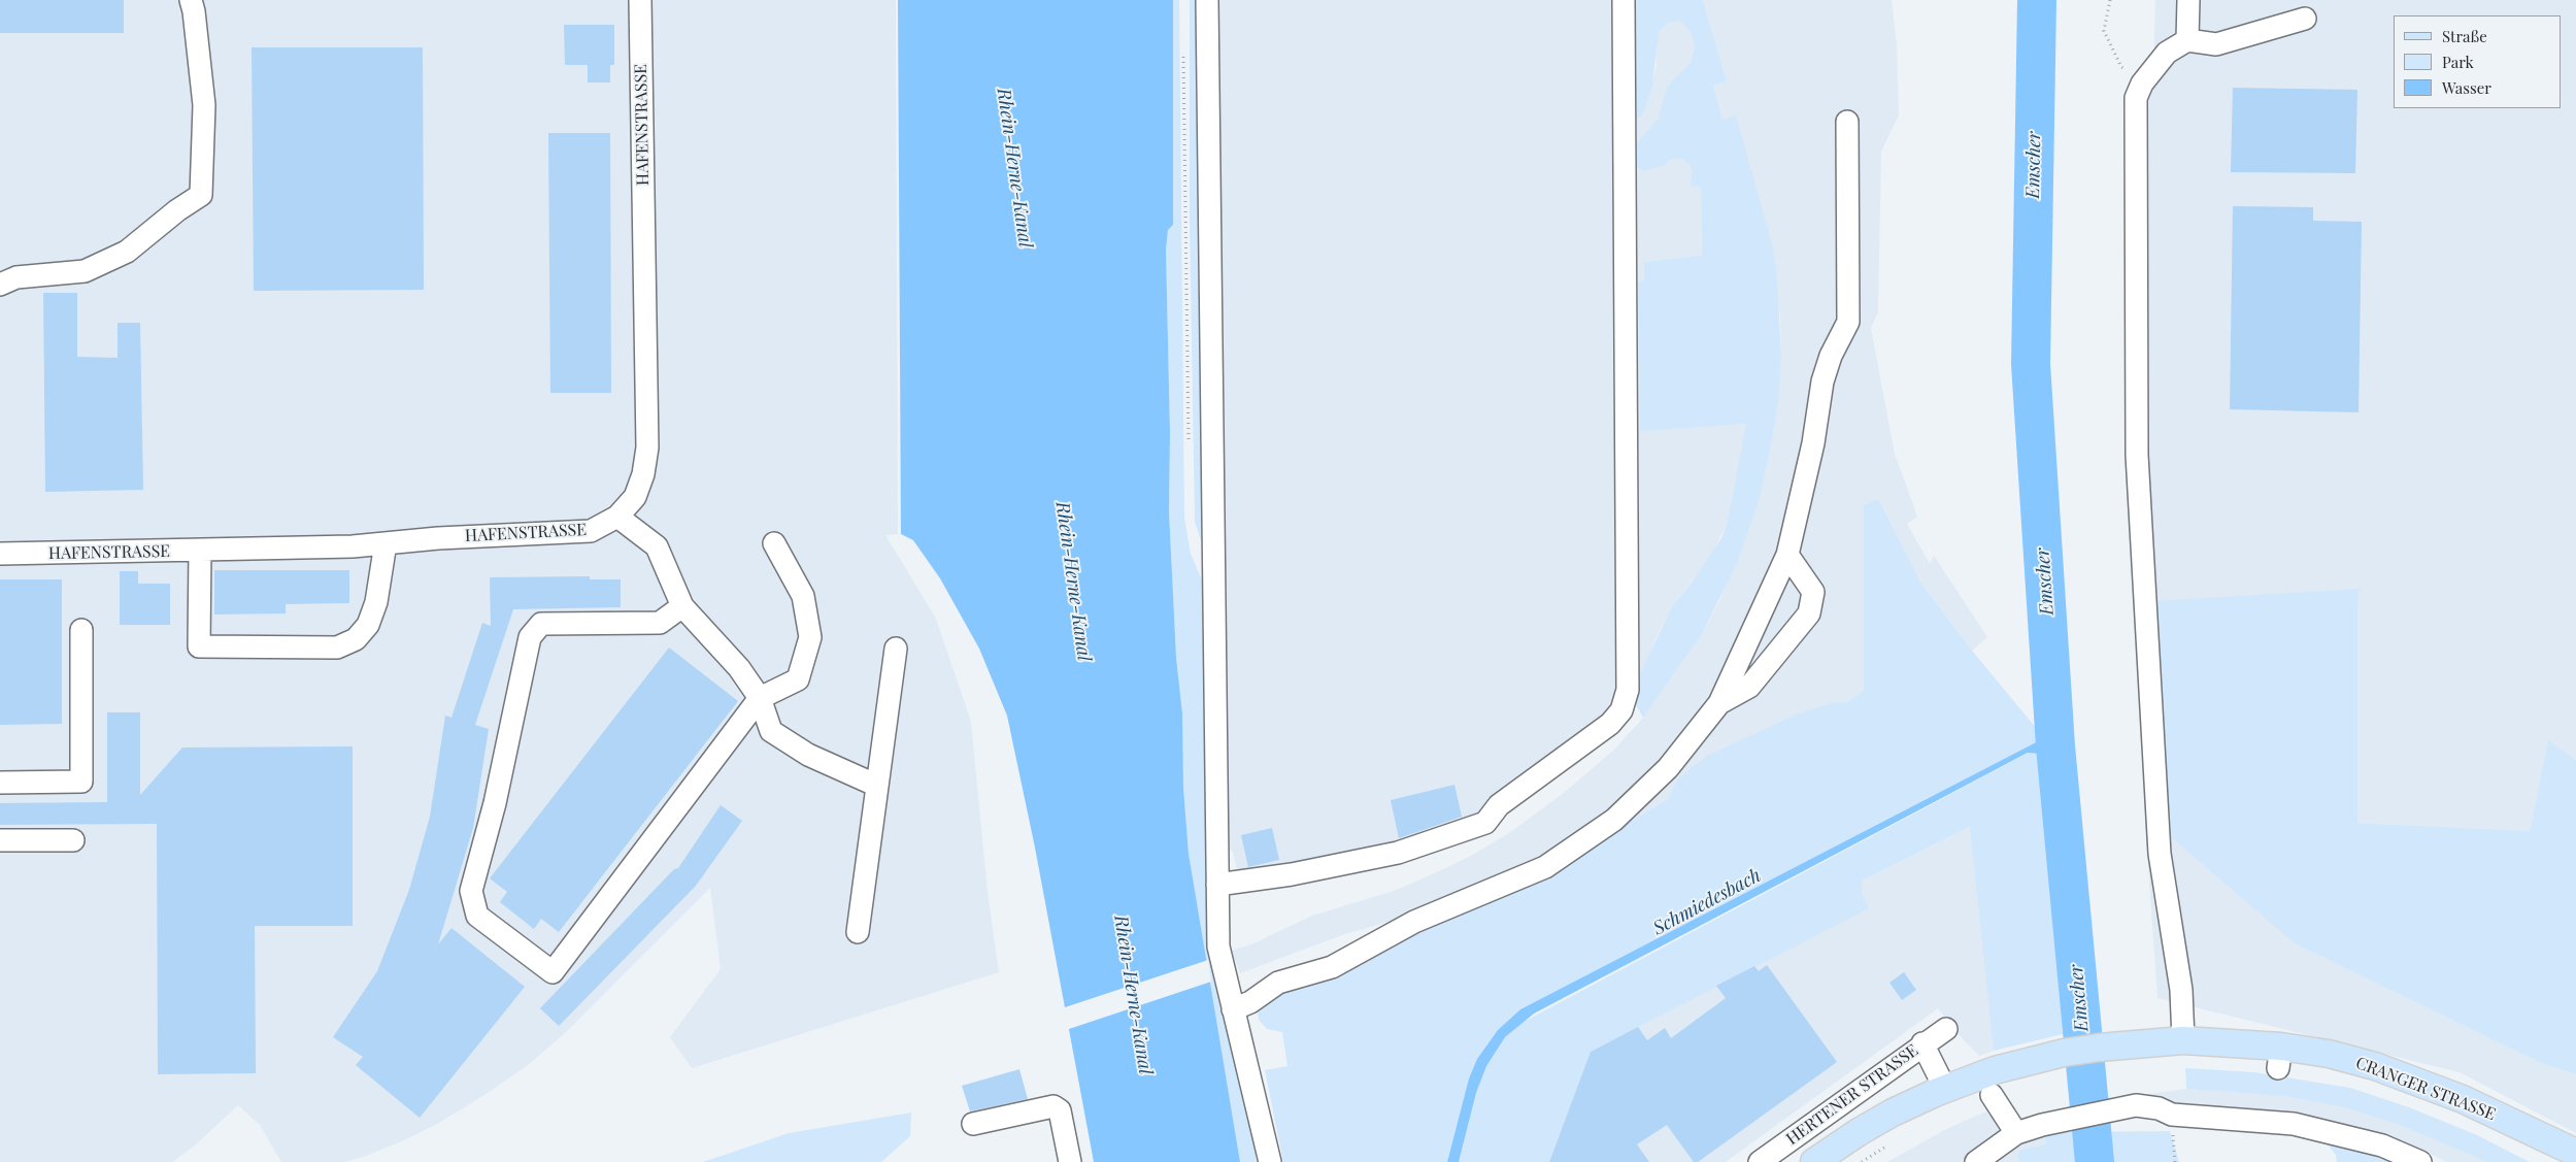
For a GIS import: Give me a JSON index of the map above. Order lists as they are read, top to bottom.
{
  "streets": {
    "main road": ["CRANGER STRASSE", "HERTENER STRASSE"],
    "street": ["HAFENSTRASSE"]
  },
  "crossings": [
    ["CRANGER STRASSE", "HERTENER STRASSE"]
  ],
  "water": ["Emscher", "Rhein-Herne-Kanal", "Schmiedesbach"],
  "legend": ["Straße", "Park", "Wasser"]
}
